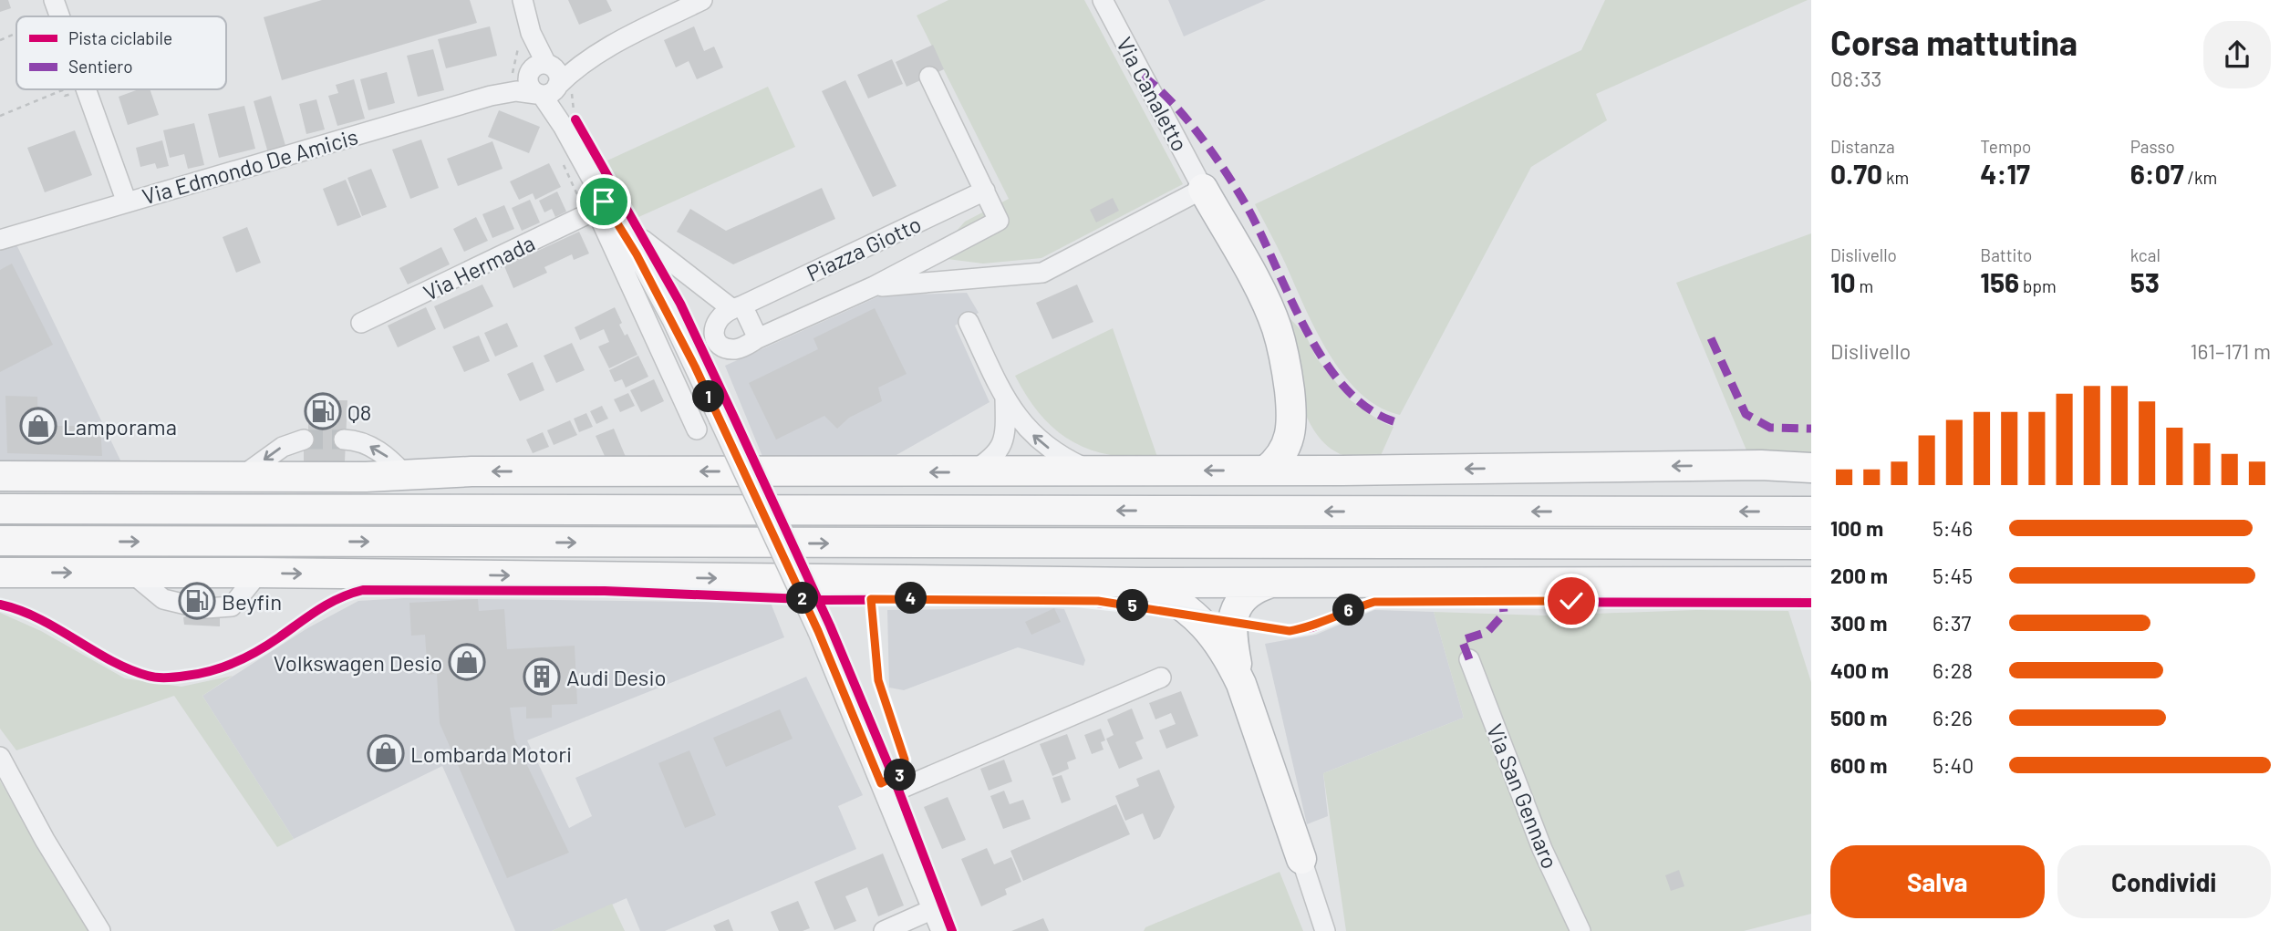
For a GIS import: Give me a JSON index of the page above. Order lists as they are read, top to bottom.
{
  "streets": {
    "street": [
      "Via Canaletto",
      "Via Edmondo De Amicis",
      "Piazza Giotto",
      "Via Hermada",
      "Via San Gennaro"
    ]
  },
  "places": {
    "fuel station": ["Q8", "Beyfin"],
    "shop": ["Lamporama", "Volkswagen Desio", "Lombarda Motori"],
    "building": ["Audi Desio"]
  },
  "legend": ["Pista ciclabile", "Sentiero"],
  "page": {
    "heading": ["Corsa mattutina", "08:33"],
    "stats": [
      ["Distanza", "0.70 km"],
      ["Tempo", "4:17"],
      ["Passo", "6:07 /km"],
      ["Dislivello", "10 m"],
      ["Battito", "156 bpm"],
      ["kcal", "53"]
    ],
    "chart": ["Dislivello", "161–171 m"],
    "pins": [
      "1",
      "2",
      "4",
      "5",
      "6",
      "3"
    ],
    "list": [
      {
        "name": "100 m",
        "note": "5:46"
      },
      {
        "name": "200 m",
        "note": "5:45"
      },
      {
        "name": "300 m",
        "note": "6:37"
      },
      {
        "name": "400 m",
        "note": "6:28"
      },
      {
        "name": "500 m",
        "note": "6:26"
      },
      {
        "name": "600 m",
        "note": "5:40"
      }
    ],
    "buttons": ["Salva", "Condividi"]
  }
}
